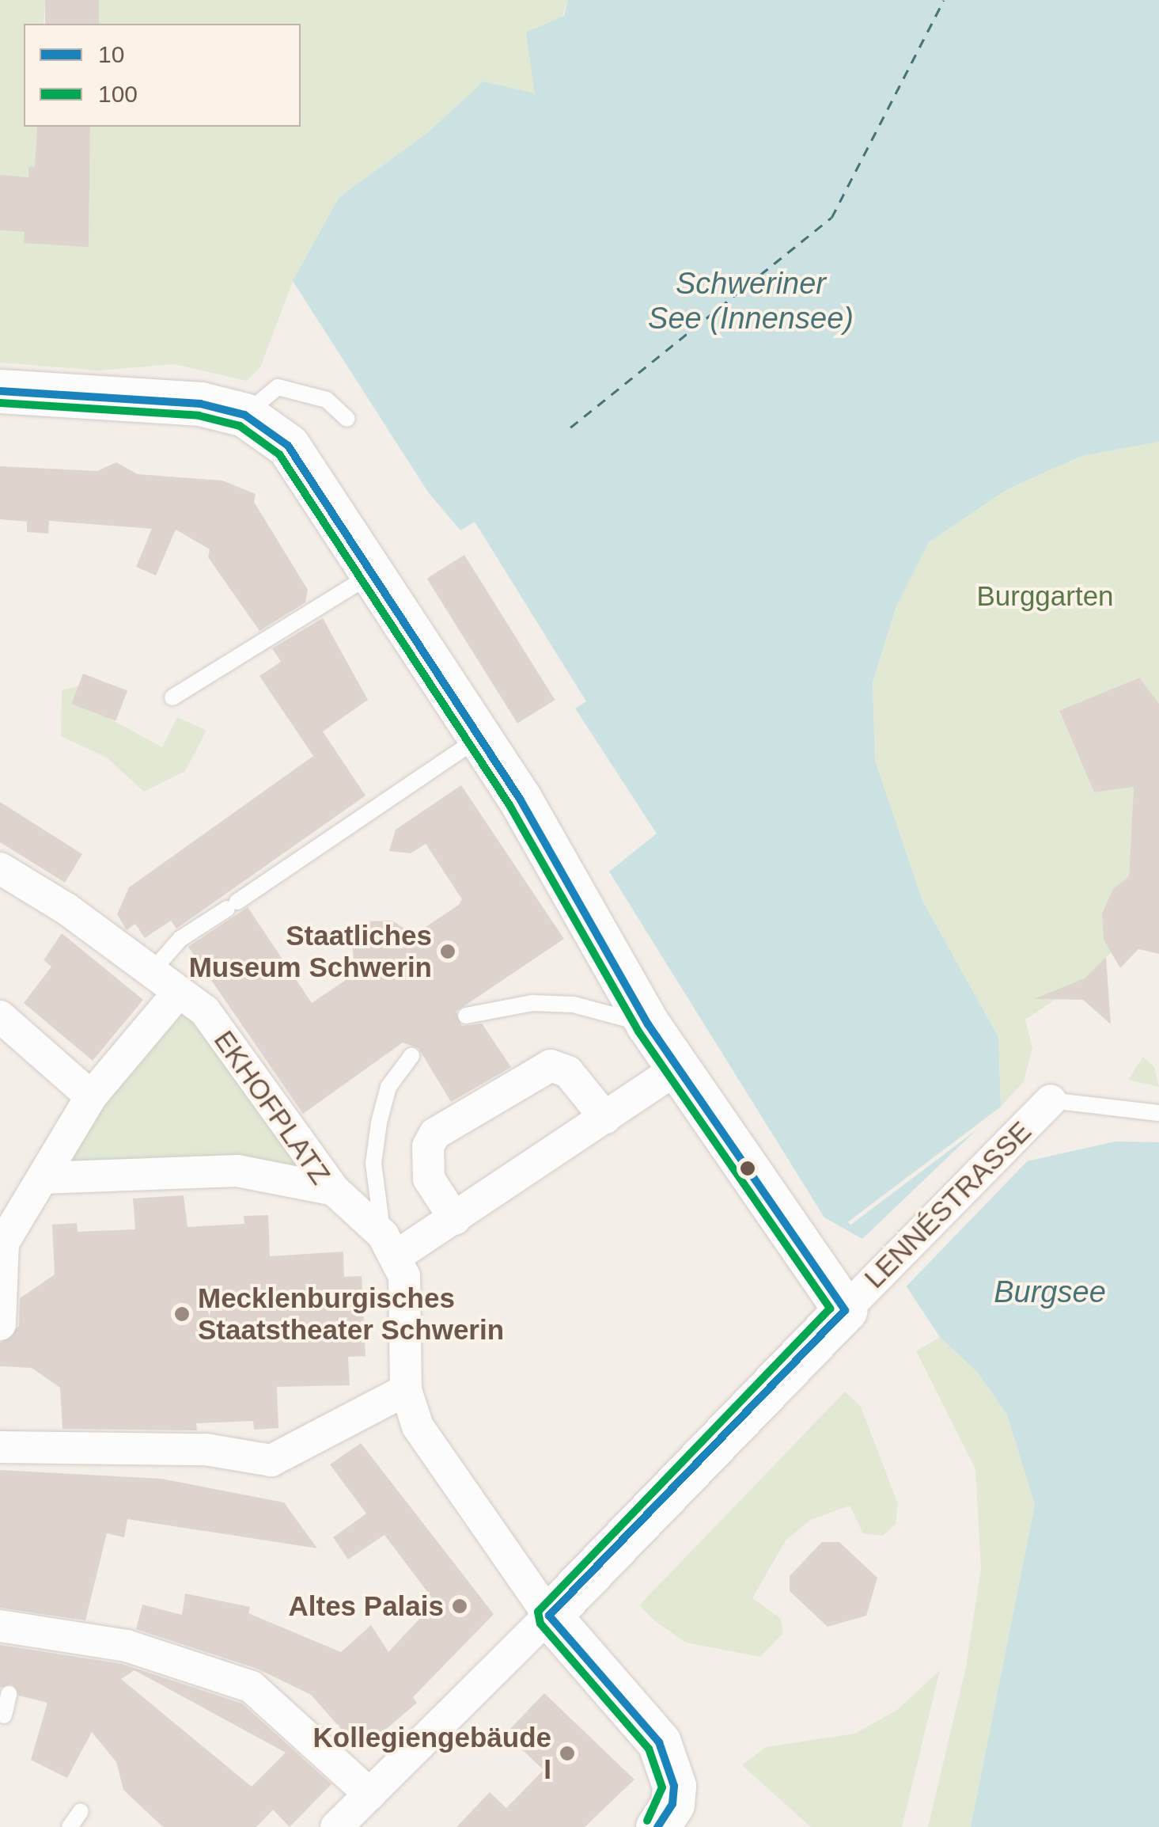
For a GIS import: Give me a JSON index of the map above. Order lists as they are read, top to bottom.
{
  "streets": {
    "street": ["EKHOFPLATZ", "LENNÉSTRASSE"]
  },
  "water": ["Schweriner See (Innensee)", "Burgsee"],
  "parks": ["Burggarten"],
  "places": [
    "Staatliches Museum Schwerin",
    "Mecklenburgisches Staatstheater Schwerin",
    "Altes Palais",
    "Kollegiengebäude I"
  ],
  "lines": ["transit line 10", "transit line 100"],
  "legend": ["10", "100"]
}
